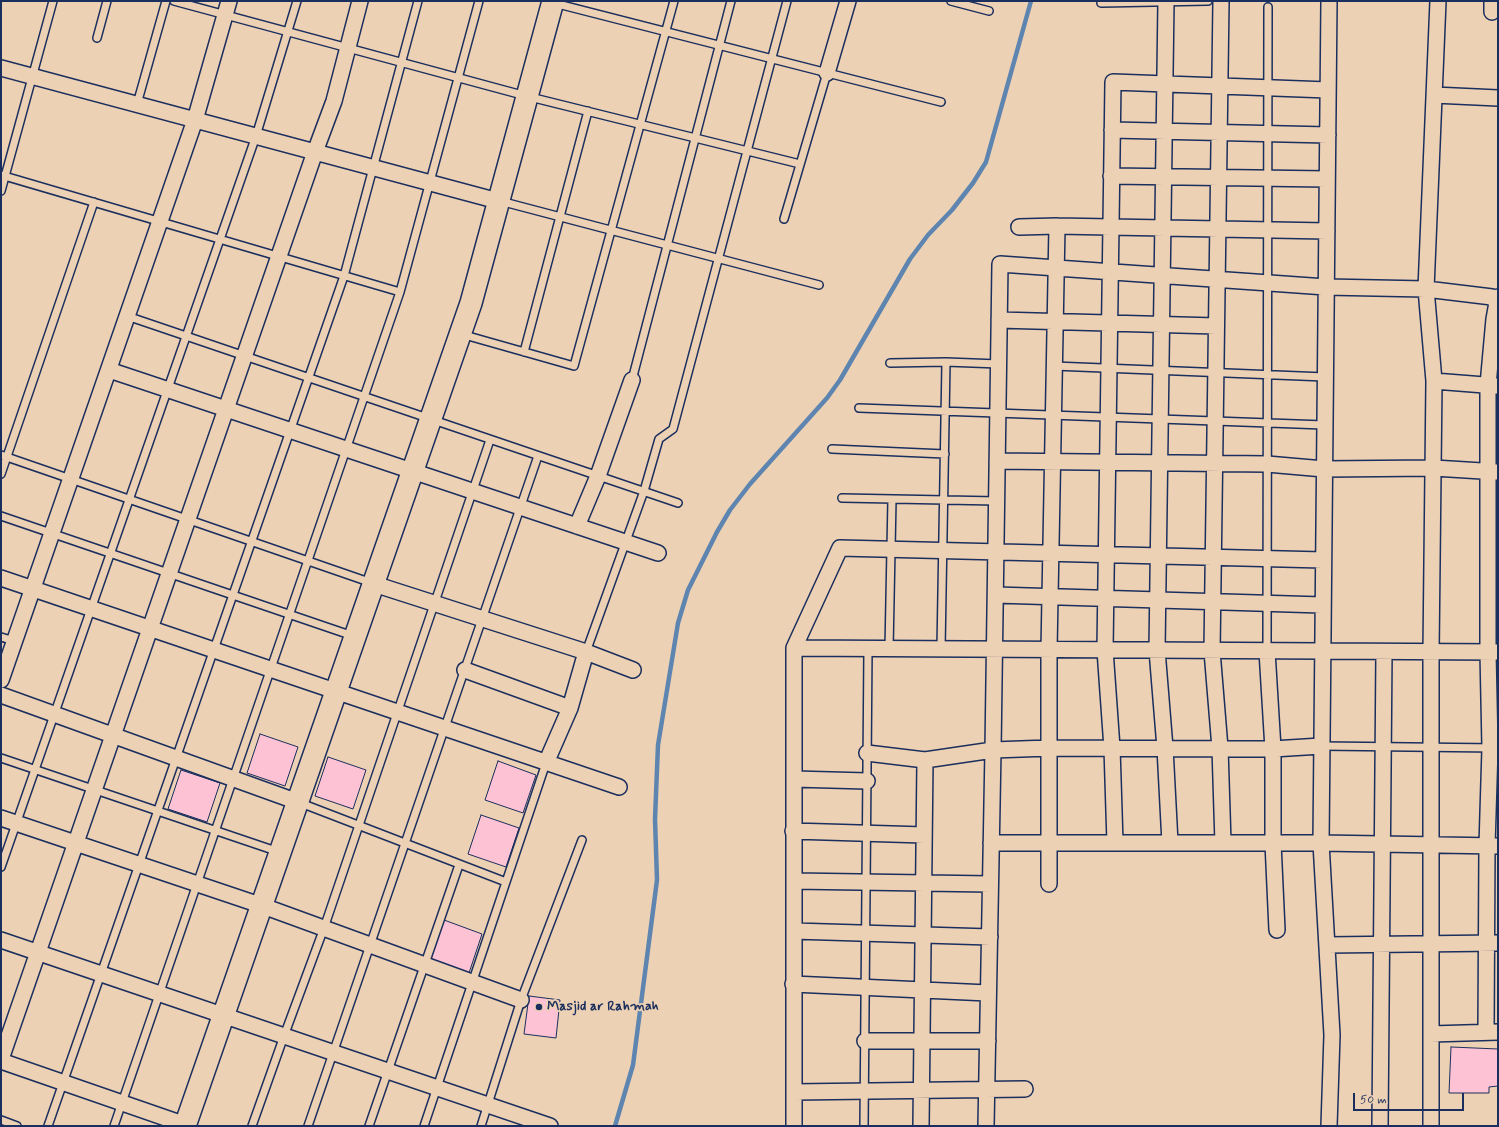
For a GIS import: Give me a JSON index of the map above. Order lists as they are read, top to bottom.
{
  "places": ["Masjid ar Rahmah"],
  "scale_bar": "50 m"
}
